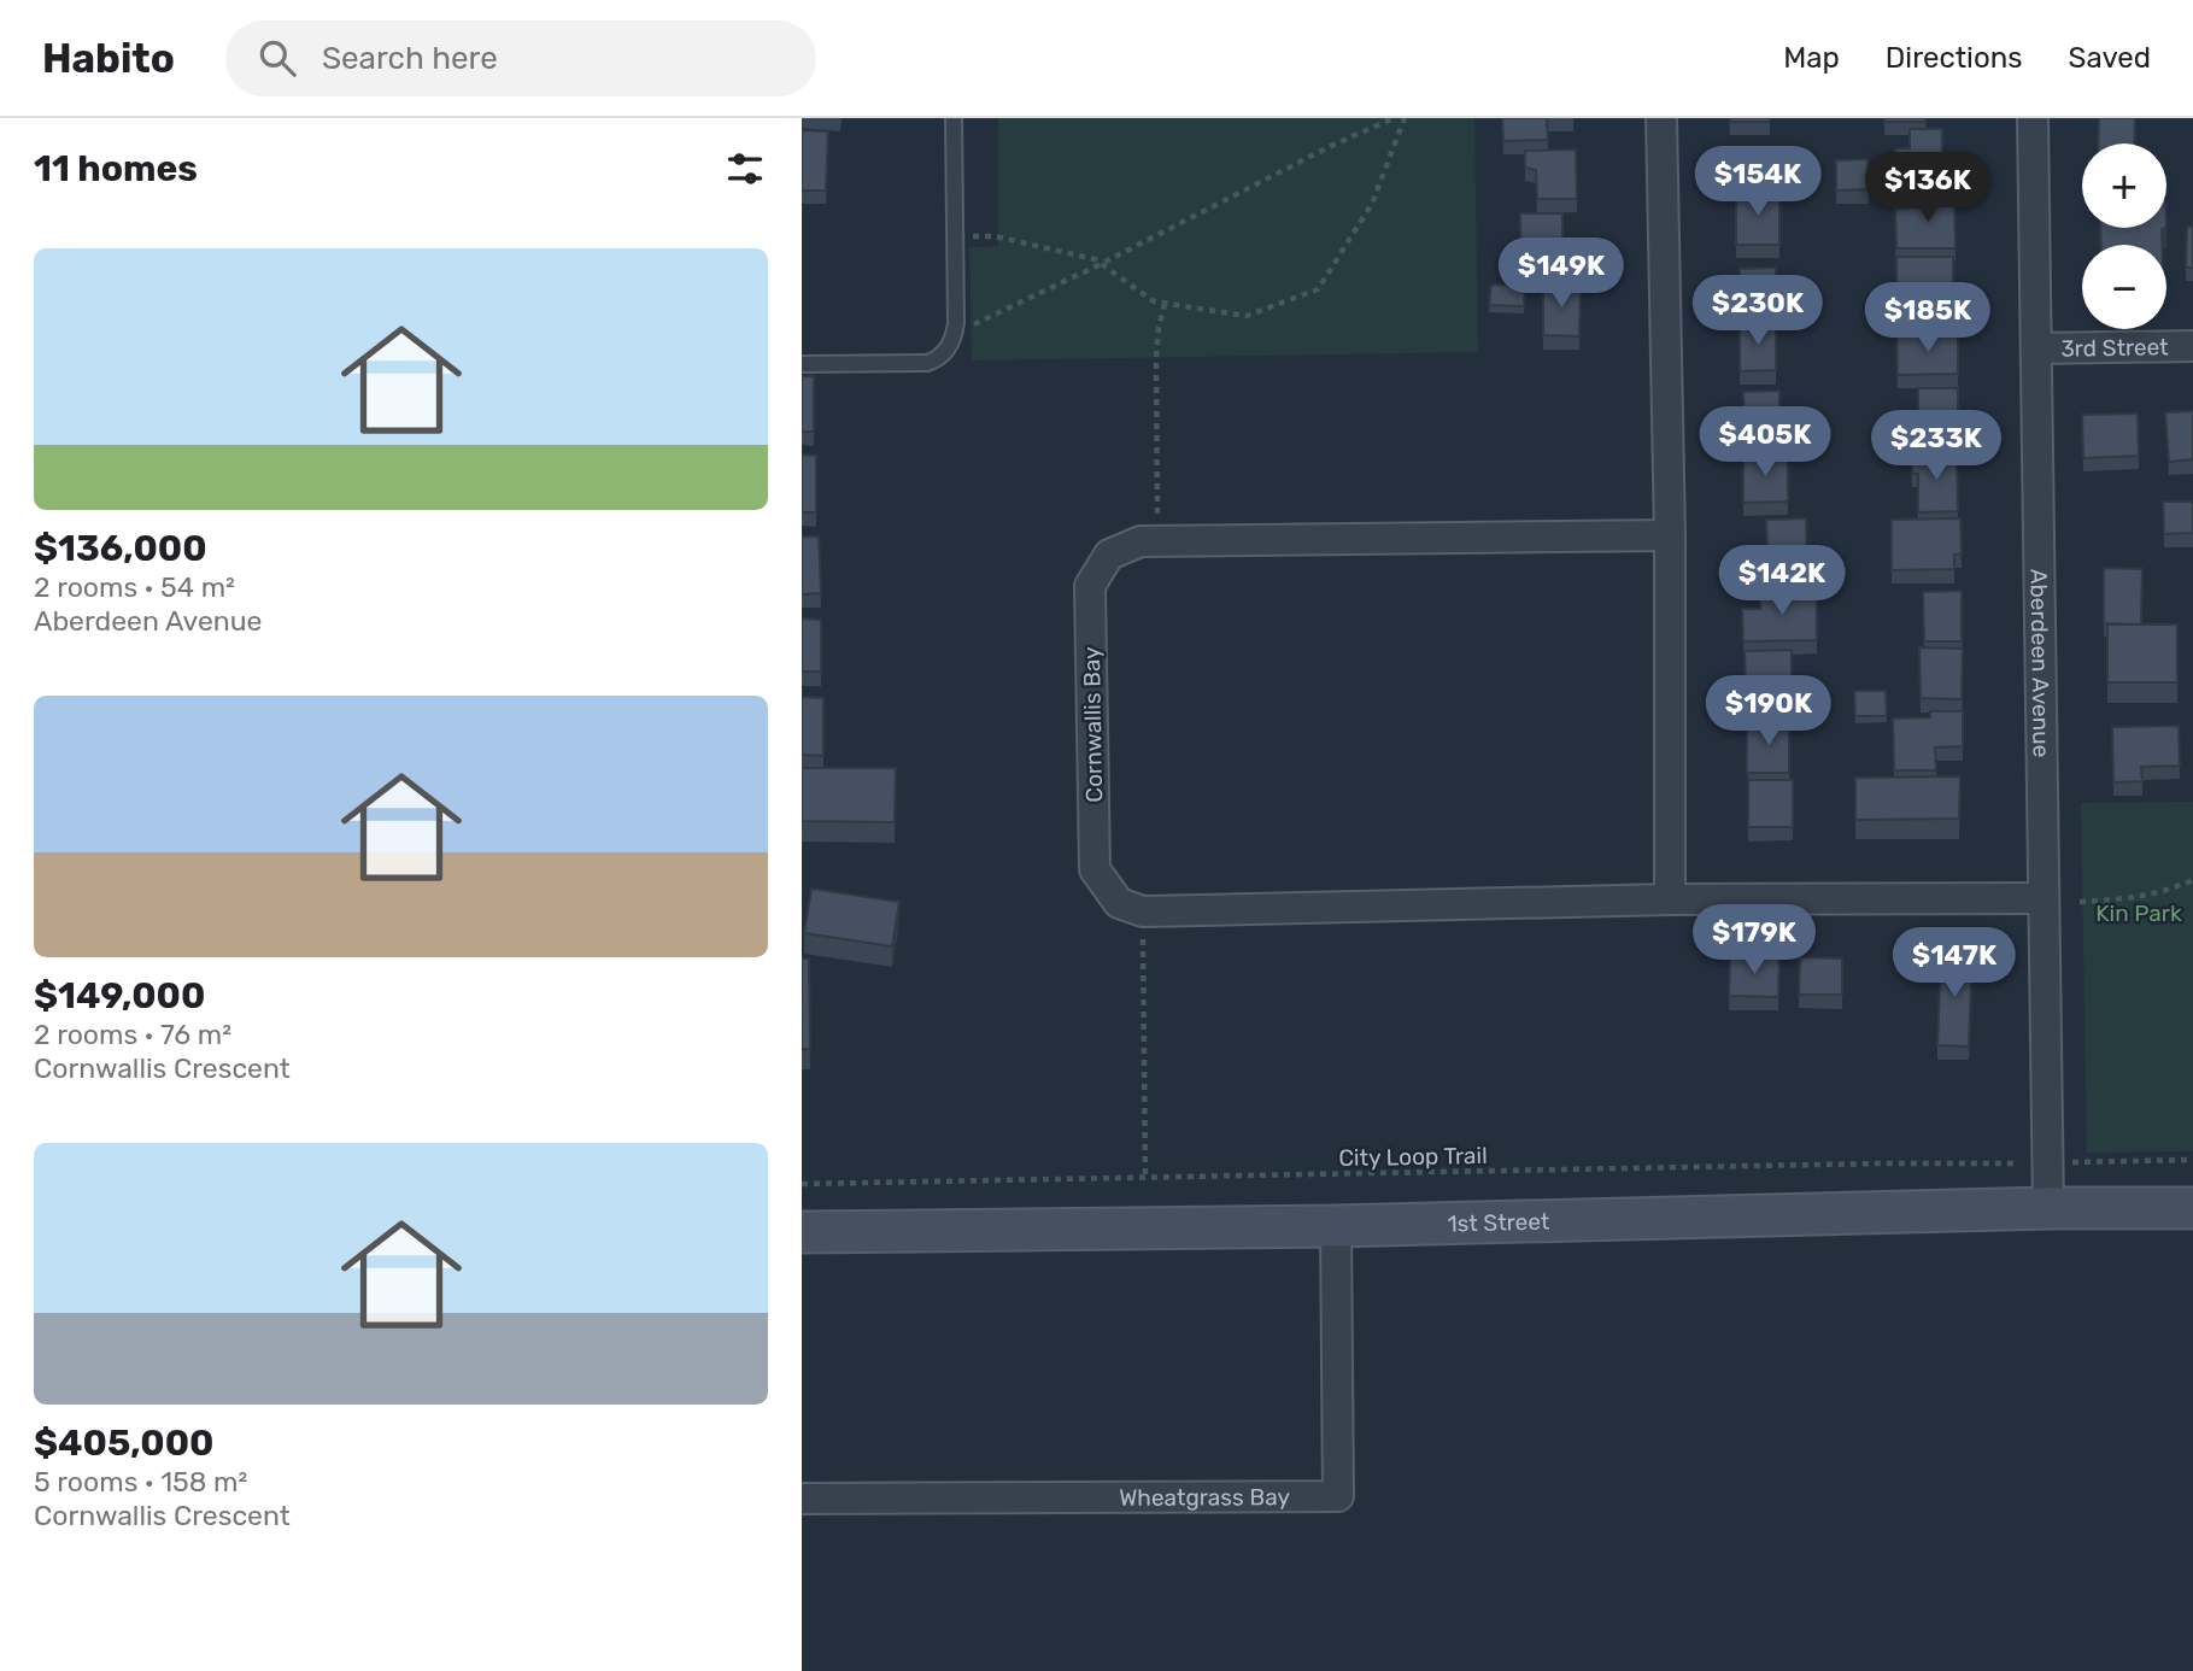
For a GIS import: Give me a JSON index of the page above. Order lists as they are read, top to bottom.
{
  "streets": {
    "street": [
      "3rd Street",
      "Aberdeen Avenue",
      "Cornwallis Bay",
      "1st Street",
      "Wheatgrass Bay"
    ],
    "path": ["City Loop Trail"]
  },
  "crossings": [
    ["3rd Street", "Aberdeen Avenue"],
    ["Aberdeen Avenue", "Cornwallis Bay"],
    ["Aberdeen Avenue", "1st Street"],
    ["1st Street", "Wheatgrass Bay"]
  ],
  "parks": ["Kin Park"],
  "page": {
    "header": "Habito",
    "search": "Search here",
    "nav": ["Map", "Directions", "Saved"],
    "heading": "11 homes",
    "map_buttons": ["+", "−"],
    "price": [
      "$154K",
      "$136K",
      "$149K",
      "$230K",
      "$185K",
      "$405K",
      "$233K",
      "$142K",
      "$190K",
      "$179K",
      "$147K"
    ],
    "list": [
      {
        "name": "$136,000",
        "note": "2 rooms · 54 m² · Aberdeen Avenue"
      },
      {
        "name": "$149,000",
        "note": "2 rooms · 76 m² · Cornwallis Crescent"
      },
      {
        "name": "$405,000",
        "note": "5 rooms · 158 m² · Cornwallis Crescent"
      }
    ]
  }
}
